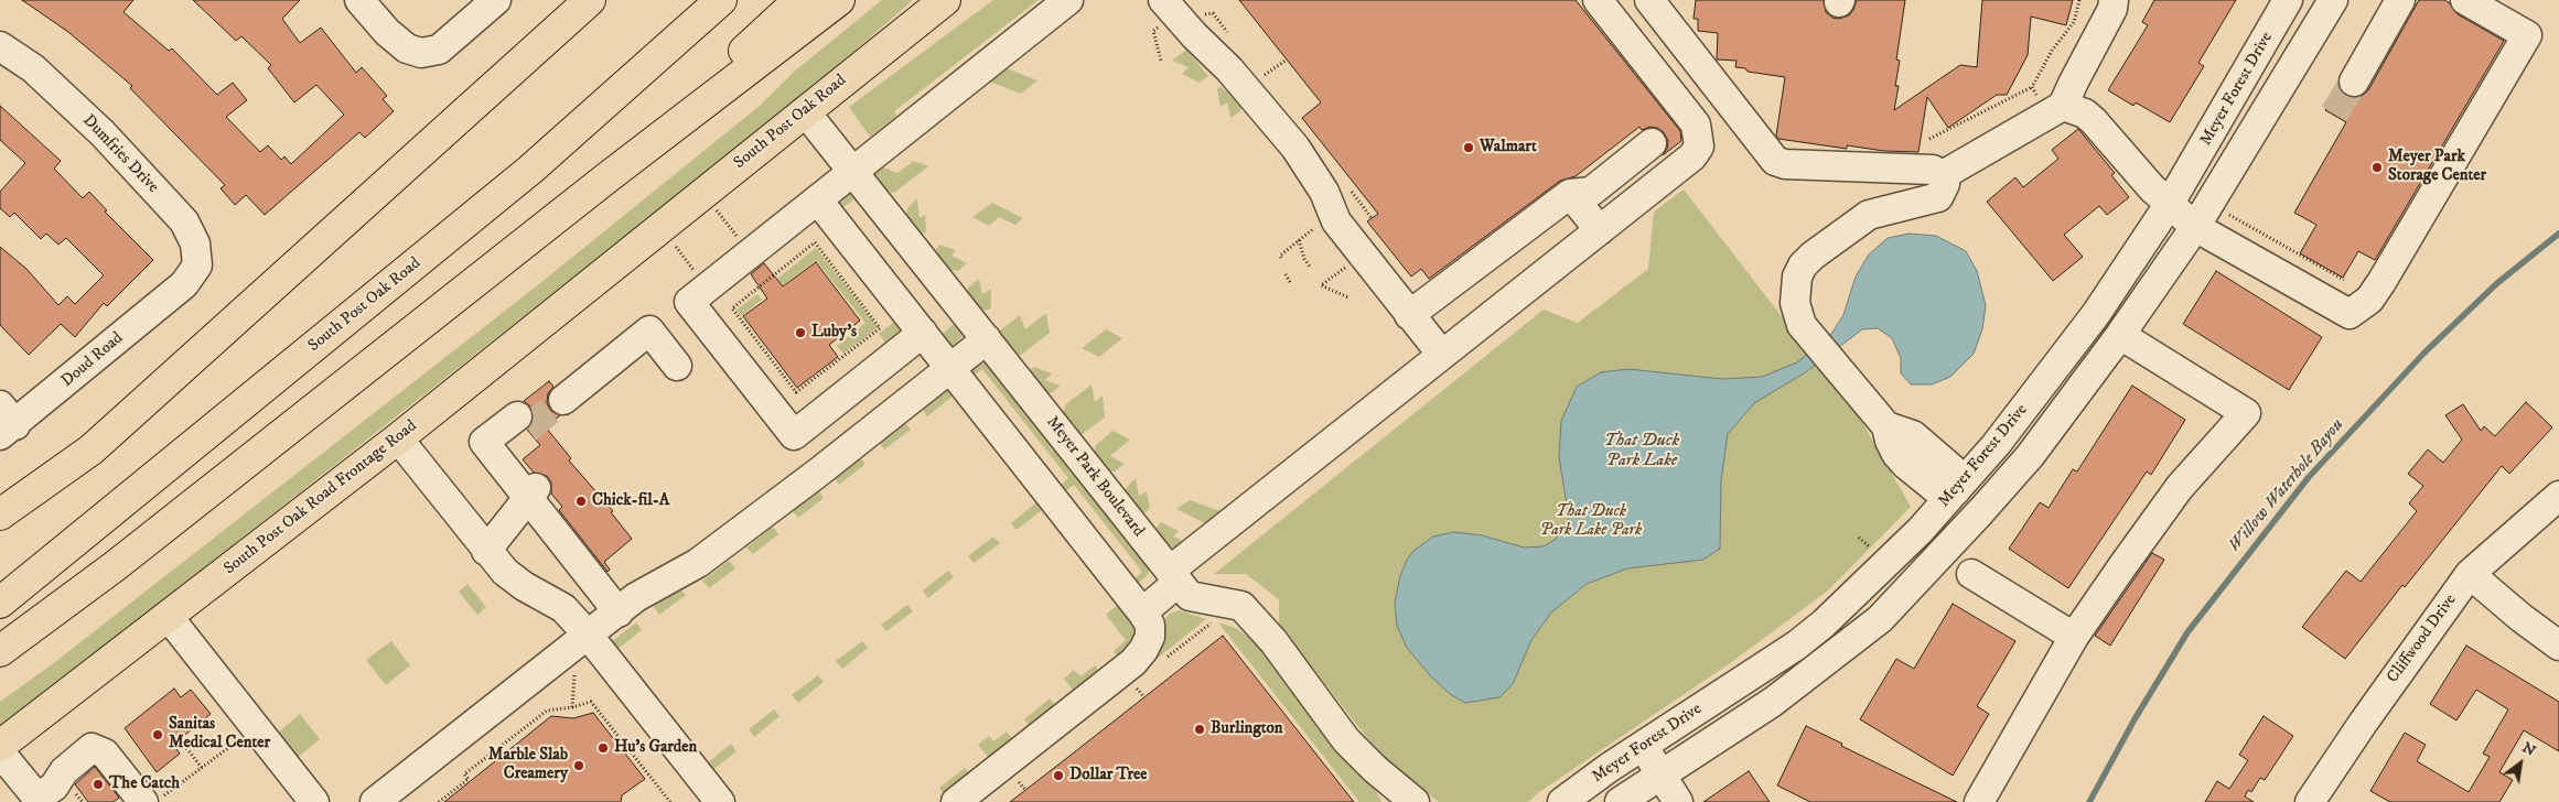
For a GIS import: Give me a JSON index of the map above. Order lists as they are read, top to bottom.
{
  "streets": {
    "main road": ["South Post Oak Road", "South Post Oak Road Frontage Road"],
    "street": [
      "Meyer Forest Drive",
      "Dumfries Drive",
      "Doud Road",
      "Meyer Park Boulevard",
      "Cliffwood Drive"
    ]
  },
  "crossings": [
    ["South Post Oak Road", "Meyer Park Boulevard"],
    ["South Post Oak Road", "South Post Oak Road Frontage Road"],
    ["Dumfries Drive", "Doud Road"]
  ],
  "water": ["That Duck Park Lake", "Willow Waterhole Bayou"],
  "parks": ["That Duck Park Lake Park"],
  "places": [
    "Walmart",
    "Meyer Park Storage Center",
    "Luby's",
    "Chick-fil-A",
    "Burlington",
    "Sanitas Medical Center",
    "Hu's Garden",
    "Marble Slab Creamery",
    "Dollar Tree",
    "The Catch"
  ],
  "north": "top right"
}
